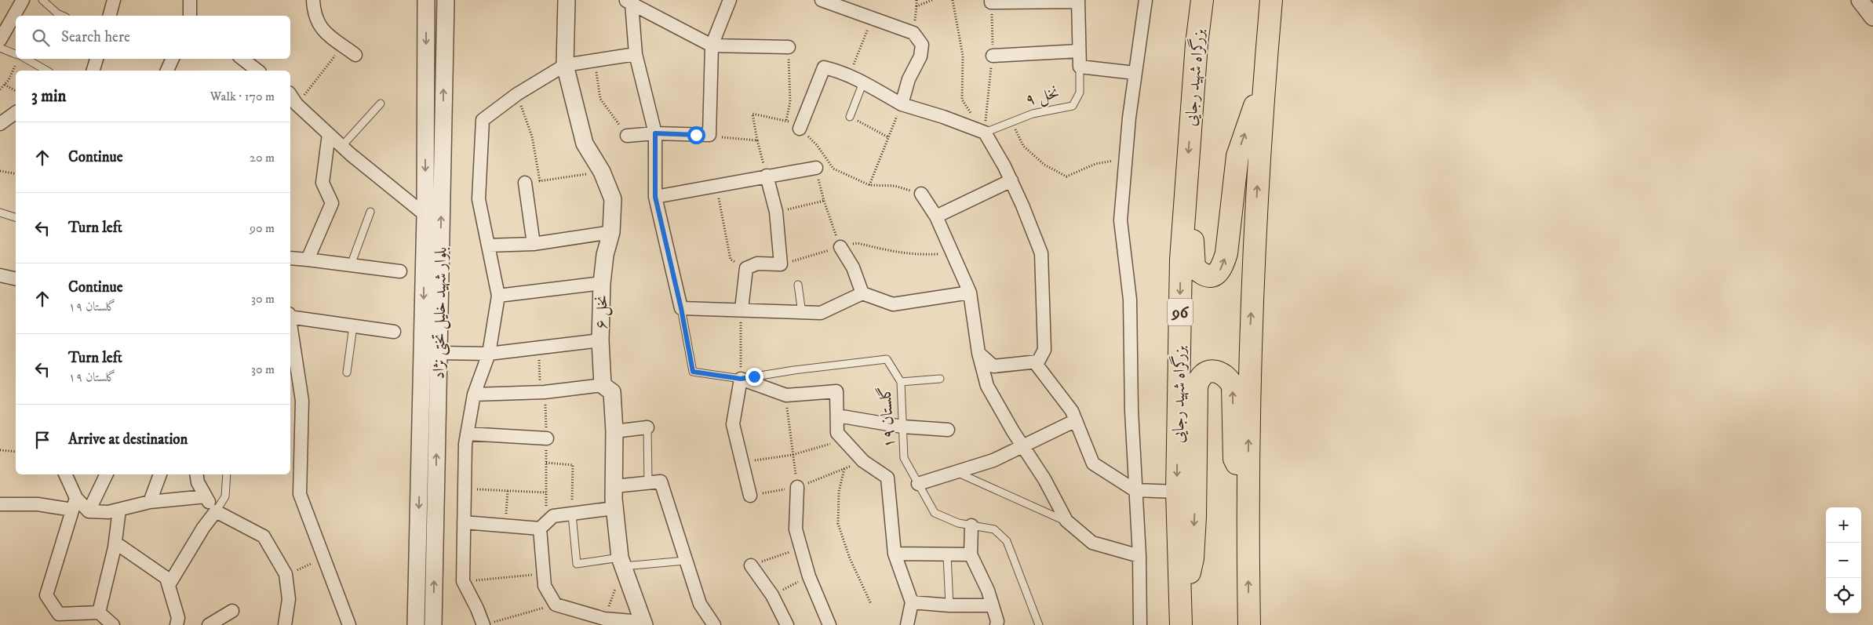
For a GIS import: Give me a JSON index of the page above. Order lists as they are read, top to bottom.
{
  "streets": {
    "highway": ["بزرگراه شهید رجایی", "96"],
    "street": ["نخل ۹", "نخل ۶", "بلوار شهید خلیل تختی نژاد"],
    "lane": ["گلستان ۱۹"]
  },
  "page": {
    "search": "Search here",
    "heading": ["3 min", "Walk · 170 m"],
    "list": [
      ["Continue", "20 m"],
      ["Turn left", "90 m"],
      ["Continue", "گلستان ۱۹", "30 m"],
      ["Turn left", "گلستان ۱۹", "30 m"],
      "Arrive at destination"
    ],
    "map_buttons": ["+", "−"]
  }
}
